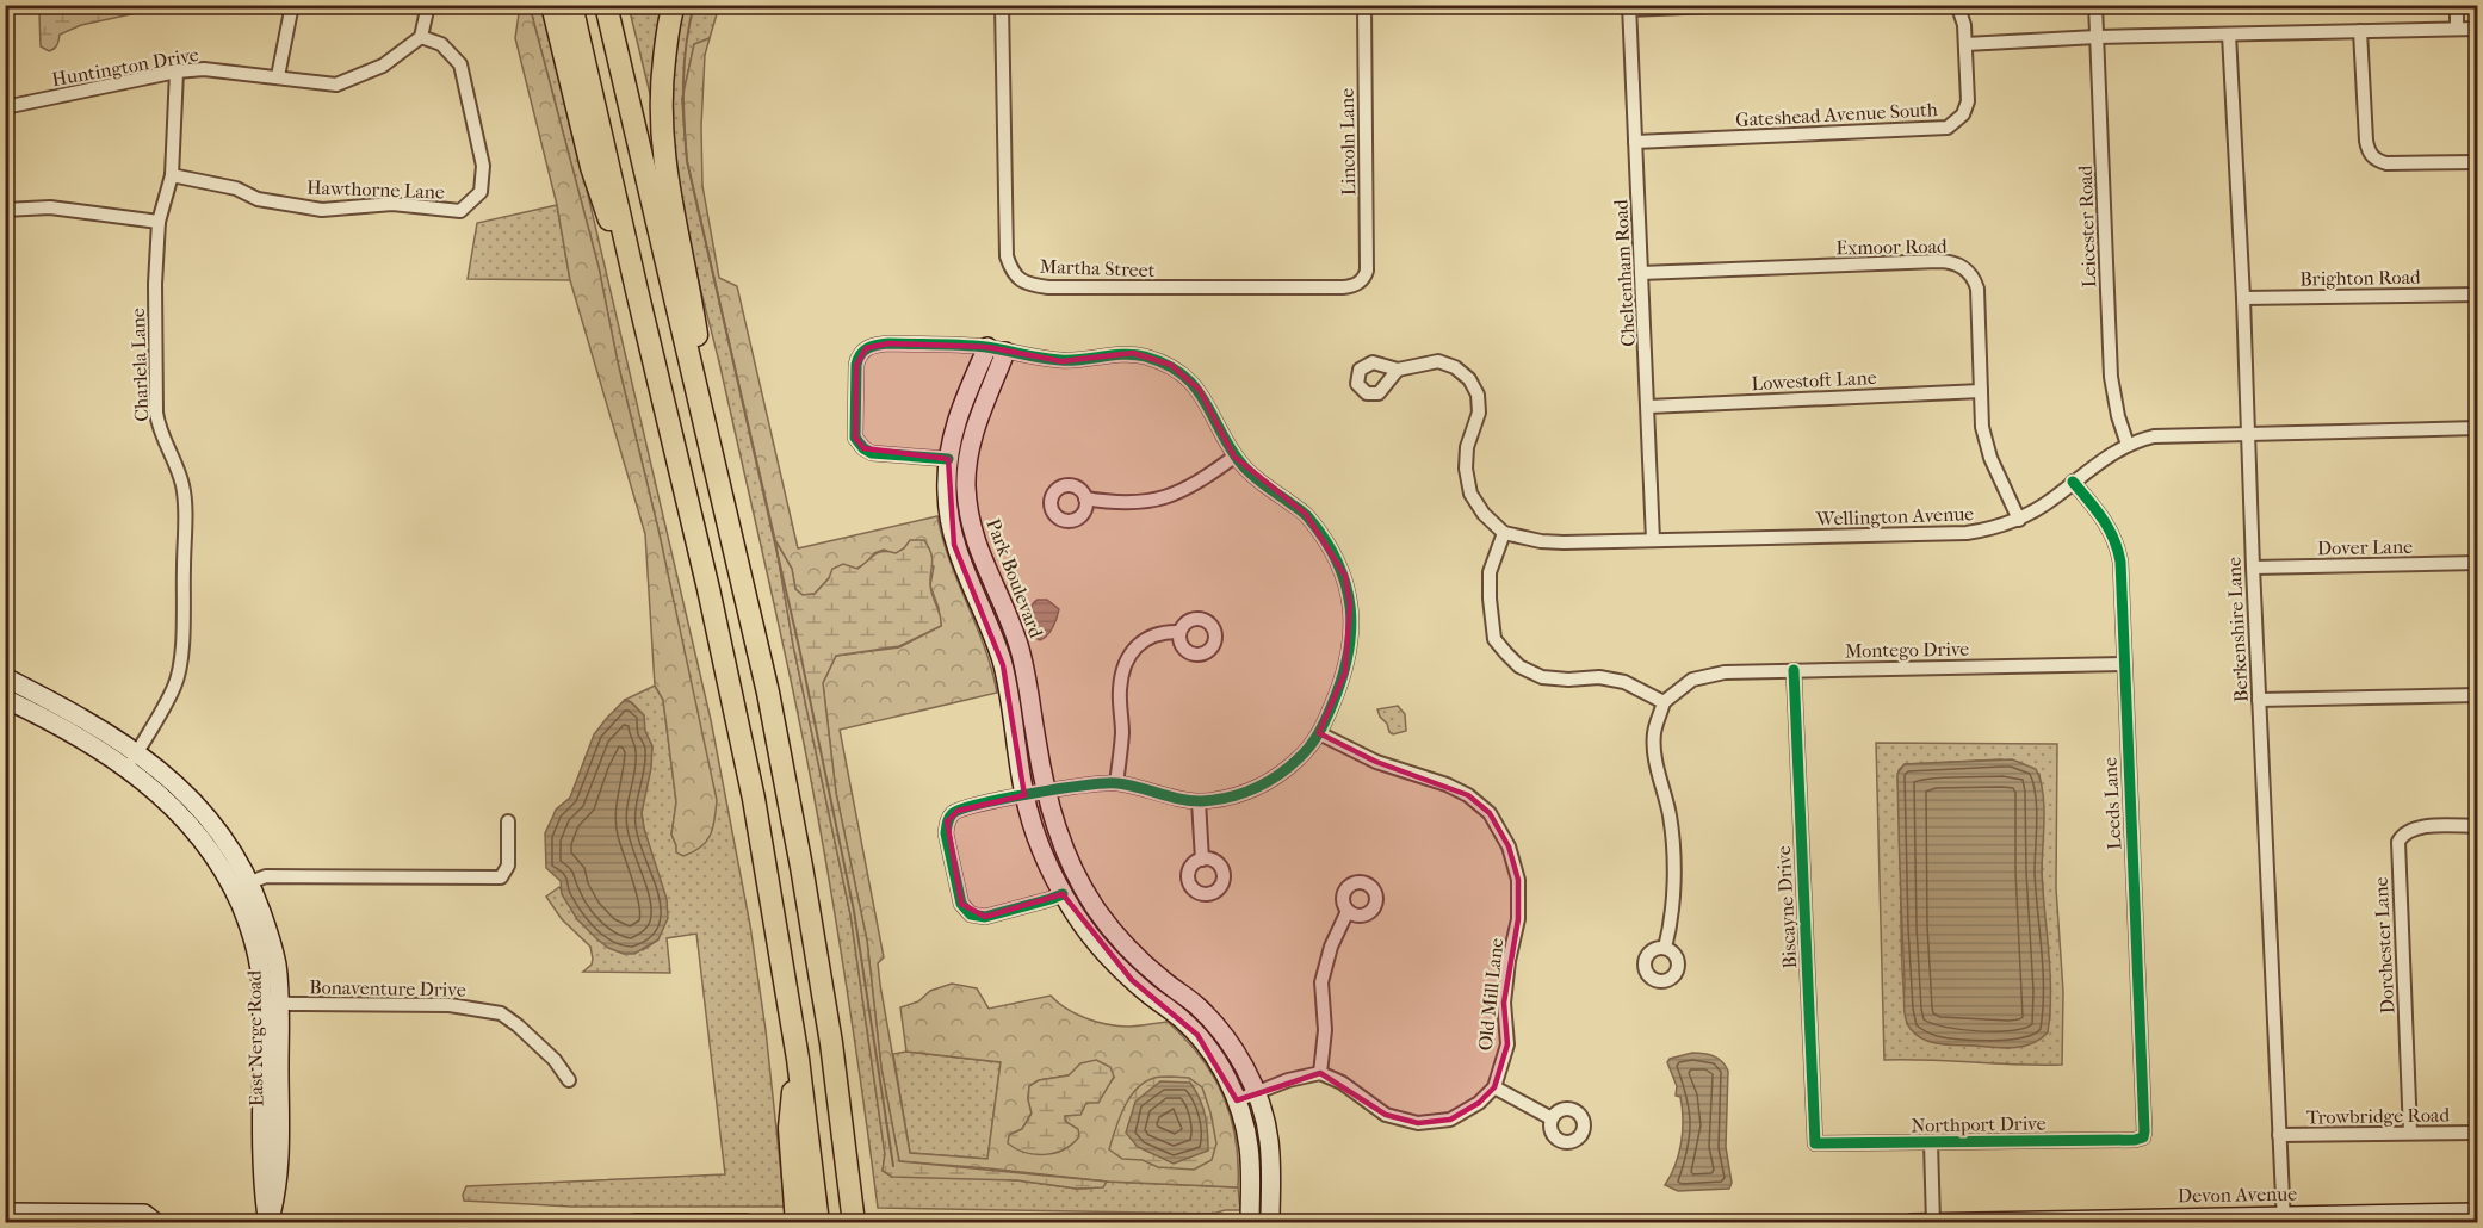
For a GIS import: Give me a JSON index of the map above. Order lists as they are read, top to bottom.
{
  "streets": {
    "street": [
      "Huntington Drive",
      "Gateshead Avenue South",
      "Lincoln Lane",
      "Hawthorne Lane",
      "Leicester Road",
      "Exmoor Road",
      "Martha Street",
      "Cheltenham Road",
      "Brighton Road",
      "Charlela Lane",
      "Lowestoft Lane",
      "Wellington Avenue",
      "Dover Lane",
      "Park Boulevard",
      "Berkenshire Lane",
      "Montego Drive",
      "Leeds Lane",
      "Biscayne Drive",
      "Dorchester Lane",
      "Bonaventure Drive",
      "Old Mill Lane",
      "East Nerge Road",
      "Trowbridge Road",
      "Northport Drive",
      "Devon Avenue"
    ]
  },
  "crossings": [
    ["Huntington Drive", "Hawthorne Lane"],
    ["Huntington Drive", "Charlela Lane"],
    ["Gateshead Avenue South", "Cheltenham Road"],
    ["Lincoln Lane", "Martha Street"],
    ["Hawthorne Lane", "Charlela Lane"],
    ["Leicester Road", "Wellington Avenue"],
    ["Exmoor Road", "Cheltenham Road"],
    ["Exmoor Road", "Lowestoft Lane"],
    ["Exmoor Road", "Wellington Avenue"],
    ["Cheltenham Road", "Lowestoft Lane"],
    ["Cheltenham Road", "Wellington Avenue"],
    ["Brighton Road", "Berkenshire Lane"],
    ["Charlela Lane", "East Nerge Road"],
    ["Wellington Avenue", "Berkenshire Lane"],
    ["Wellington Avenue", "Leeds Lane"],
    ["Dover Lane", "Berkenshire Lane"],
    ["Berkenshire Lane", "Trowbridge Road"],
    ["Berkenshire Lane", "Devon Avenue"],
    ["Montego Drive", "Leeds Lane"],
    ["Montego Drive", "Biscayne Drive"],
    ["Leeds Lane", "Northport Drive"],
    ["Biscayne Drive", "Northport Drive"],
    ["Dorchester Lane", "Trowbridge Road"],
    ["Bonaventure Drive", "East Nerge Road"]
  ]
}
